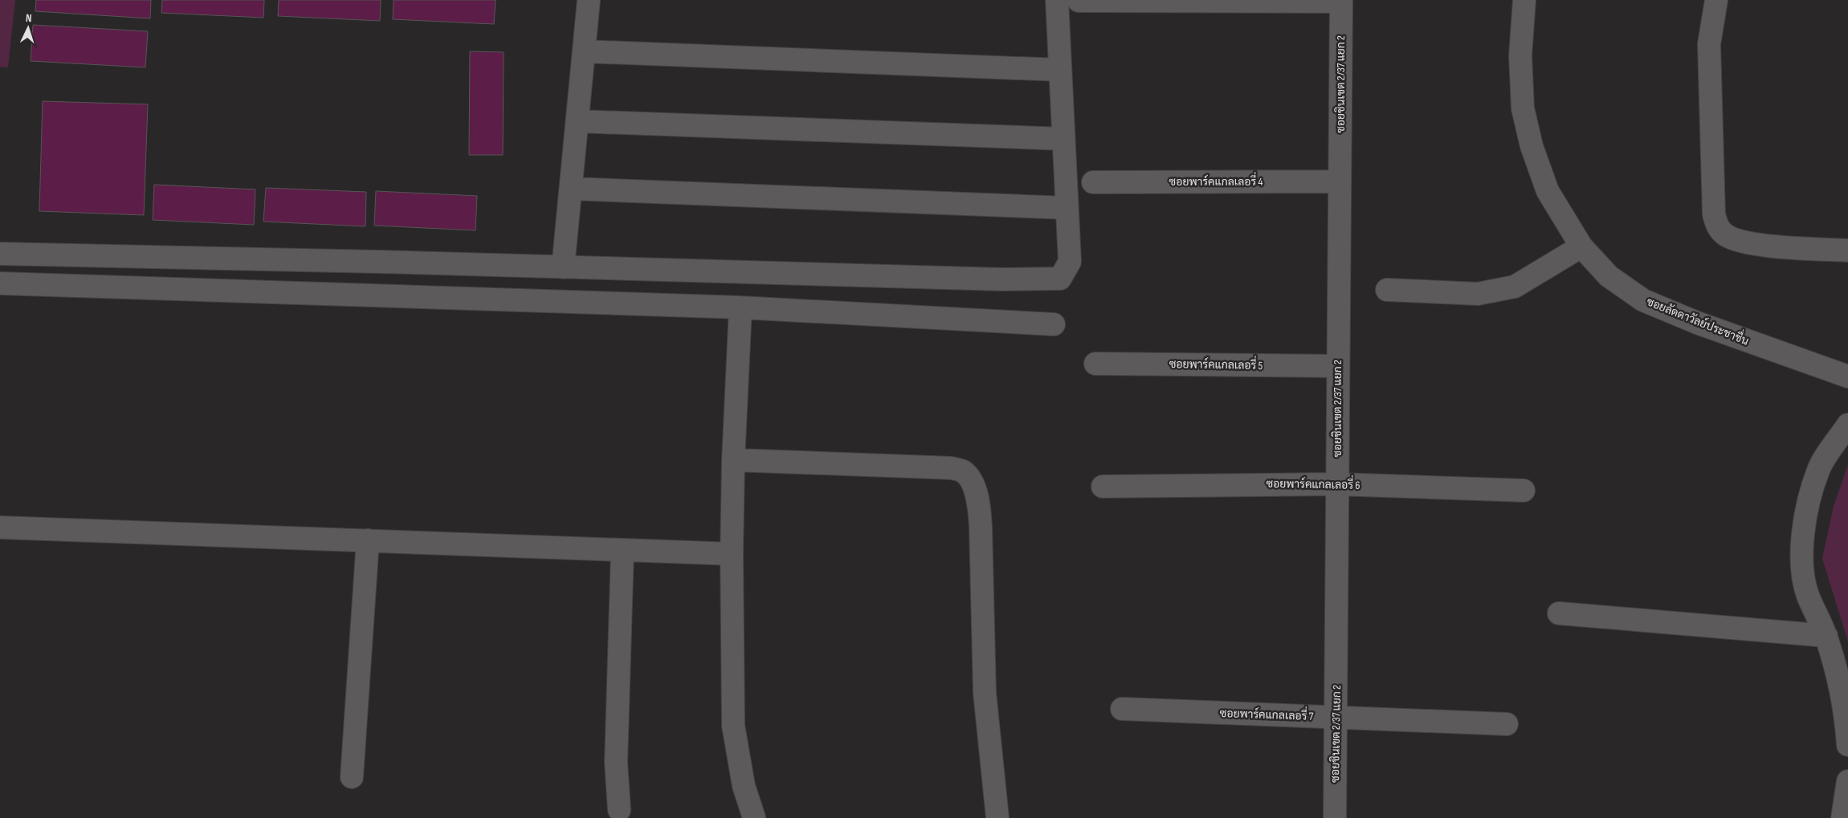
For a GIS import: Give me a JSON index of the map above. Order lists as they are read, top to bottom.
{
  "streets": {
    "street": [
      "ซอยชินเขต 2/37 แยก 2",
      "ซอยพาร์คแกลเลอรี่ 4",
      "ซอยลัดดาวัลย์ประชาชื่น",
      "ซอยพาร์คแกลเลอรี่ 5",
      "ซอยพาร์คแกลเลอรี่ 6",
      "ซอยพาร์คแกลเลอรี่ 7"
    ]
  },
  "crossings": [
    ["ซอยชินเขต 2/37 แยก 2", "ซอยพาร์คแกลเลอรี่ 4"],
    ["ซอยชินเขต 2/37 แยก 2", "ซอยพาร์คแกลเลอรี่ 5"],
    ["ซอยชินเขต 2/37 แยก 2", "ซอยพาร์คแกลเลอรี่ 6"],
    ["ซอยชินเขต 2/37 แยก 2", "ซอยพาร์คแกลเลอรี่ 7"]
  ],
  "north": "top"
}
